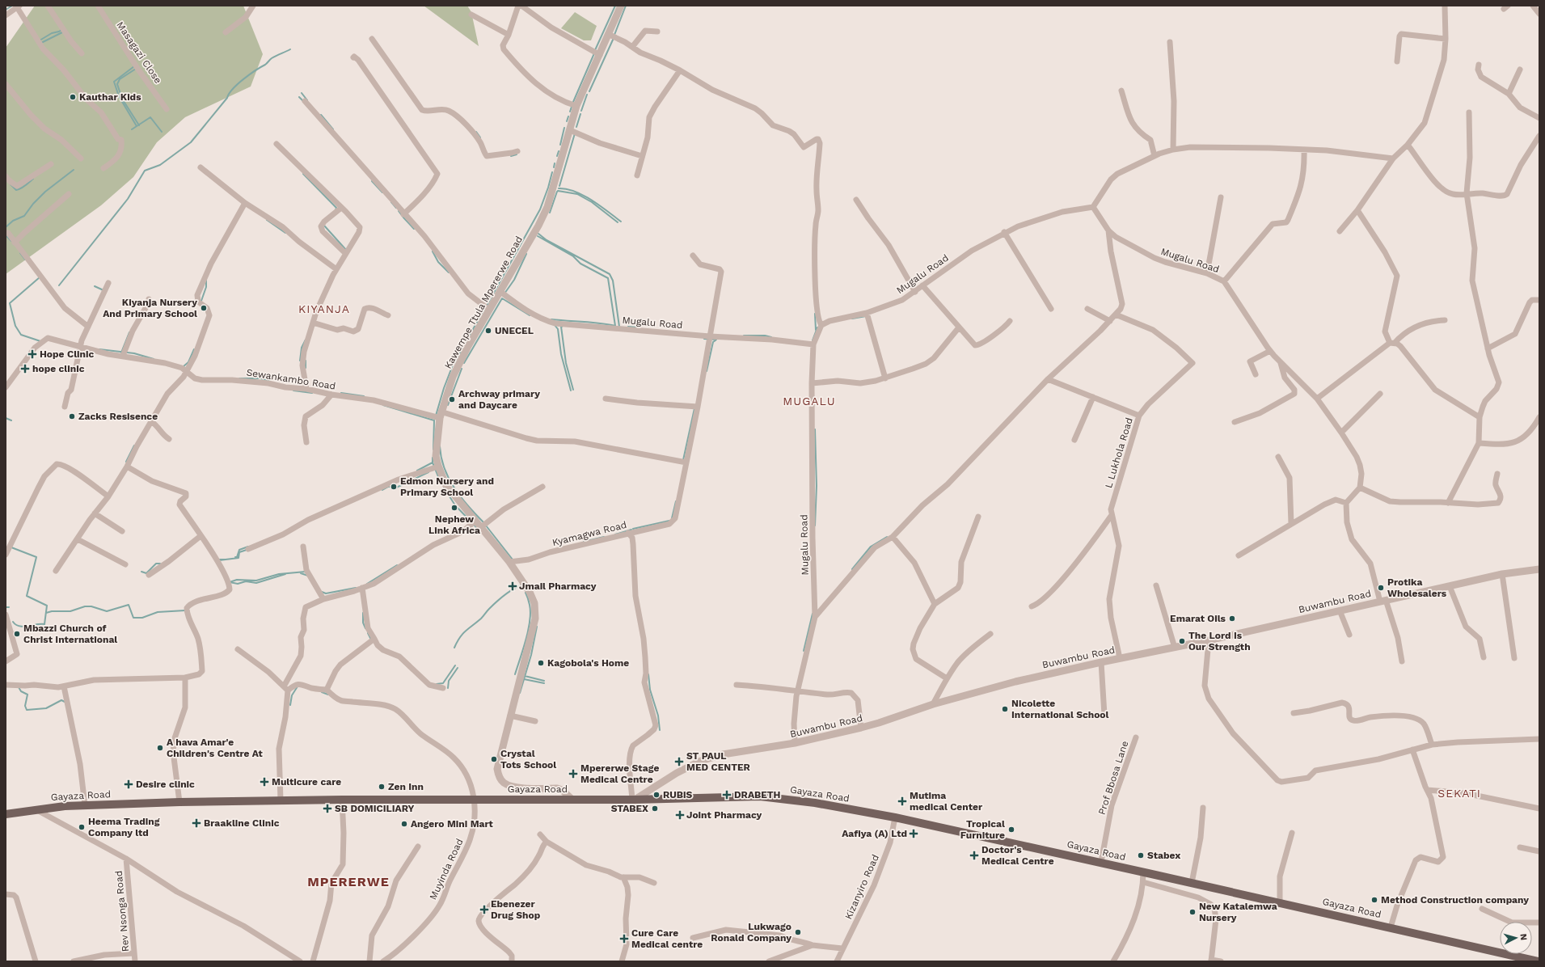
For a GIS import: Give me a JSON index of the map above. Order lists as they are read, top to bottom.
{
  "streets": {
    "main road": ["Gayaza Road"],
    "street": [
      "Masagazi Close",
      "Mugalu Road",
      "Kawempe Ttula Mpererwe Road",
      "Sewankambo Road",
      "L Lukhola Road",
      "Kyamagwa Road",
      "Buwambu Road",
      "Prof Bbosa Lane",
      "Muyinda Road",
      "Kizanyiro Road",
      "Rev Nsonga Road"
    ]
  },
  "crossings": [
    ["Mugalu Road", "Kawempe Ttula Mpererwe Road"],
    ["Mugalu Road", "Buwambu Road"],
    ["Kawempe Ttula Mpererwe Road", "Sewankambo Road"],
    ["Kawempe Ttula Mpererwe Road", "Kyamagwa Road"],
    ["Kawempe Ttula Mpererwe Road", "Gayaza Road"],
    ["Sewankambo Road", "Kyamagwa Road"],
    ["L Lukhola Road", "Buwambu Road"],
    ["Buwambu Road", "Gayaza Road"],
    ["Prof Bbosa Lane", "Gayaza Road"],
    ["Gayaza Road", "Muyinda Road"],
    ["Gayaza Road", "Kizanyiro Road"]
  ],
  "districts": [
    "KIYANJA",
    "MUGALU",
    "SEKATI",
    "MPERERWE"
  ],
  "places": {
    "other": [
      "Kauthar Kids",
      "Kiyanja Nursery And Primary School",
      "UNECEL",
      "Archway primary and Daycare",
      "Zacks Resisence",
      "Edmon Nursery and Primary School",
      "Nephew Link Africa",
      "Protika Wholesalers",
      "Emarat Oils",
      "Mbazzi Church of Christ International",
      "The Lord Is Our Strength",
      "Kagobola's Home",
      "Nicolette International School",
      "A hava Amar'e Children's Centre At",
      "Crystal Tots School",
      "Zen Inn",
      "RUBiS",
      "STABEX",
      "Angero Mini Mart",
      "Heema Trading Company ltd",
      "Tropical Furniture",
      "Stabex",
      "Method Construction company",
      "New Katalemwa Nursery",
      "Lukwago Ronald Company"
    ],
    "health": [
      "Hope Clinic",
      "hope clinic",
      "Jmail Pharmacy",
      "ST PAUL MED CENTER",
      "Mpererwe Stage Medical Centre",
      "Multicure care",
      "Desire clinic",
      "DRABETH",
      "Mutima medical Center",
      "SB DOMICILIARY",
      "Joint Pharmacy",
      "Braakline Clinic",
      "Aafiya (A) Ltd",
      "Doctor's Medical Centre",
      "Ebenezer Drug Shop",
      "Cure Care Medical centre"
    ]
  },
  "north": "right"
}
